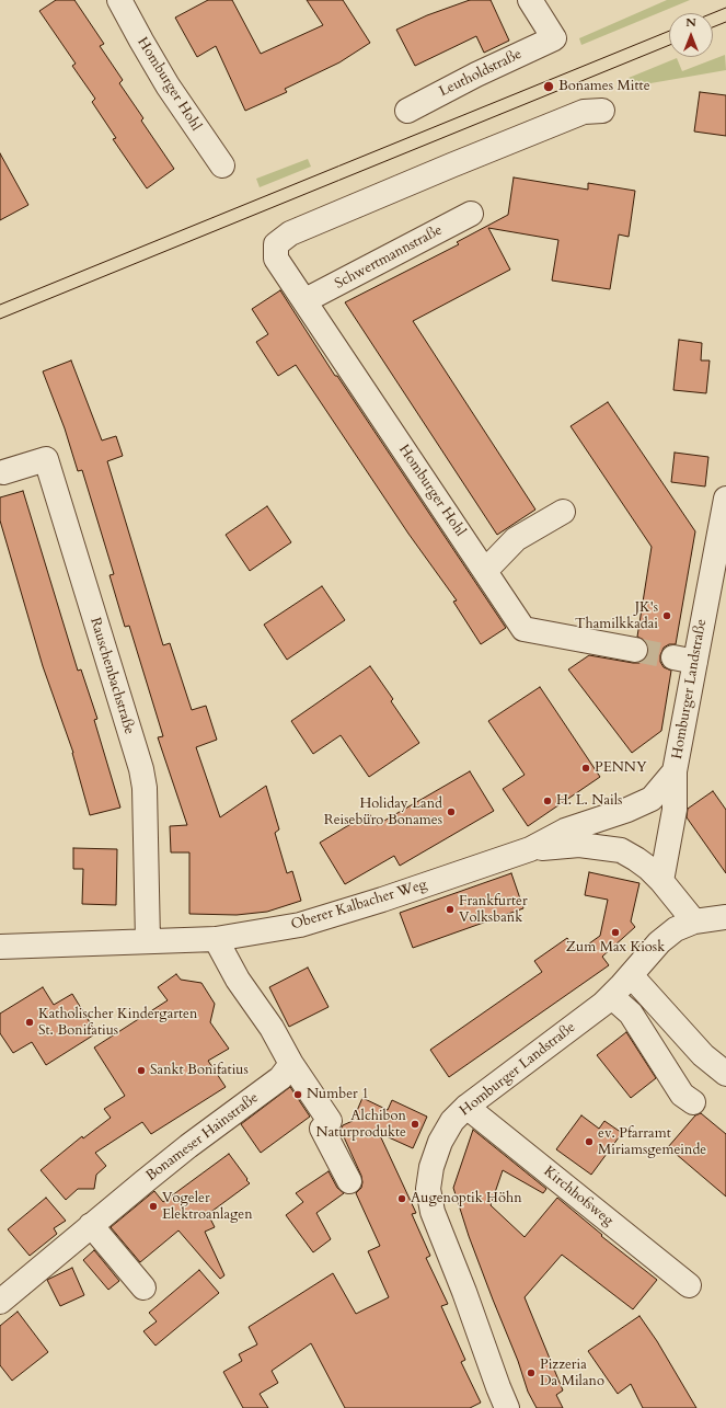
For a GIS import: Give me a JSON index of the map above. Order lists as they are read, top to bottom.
{
  "streets": {
    "street": [
      "Leutholdstraße",
      "Homburger Hohl",
      "Schwertmannstraße",
      "Rauschenbachstraße",
      "Homburger Landstraße",
      "Oberer Kalbacher Weg",
      "Bonameser Hainstraße",
      "Kirchhofsweg"
    ]
  },
  "crossings": [
    ["Homburger Hohl", "Schwertmannstraße"],
    ["Rauschenbachstraße", "Oberer Kalbacher Weg"],
    ["Homburger Landstraße", "Oberer Kalbacher Weg"],
    ["Homburger Landstraße", "Kirchhofsweg"]
  ],
  "places": [
    "Bonames Mitte",
    "JK's Thamilkkadai",
    "PENNY",
    "H. L. Nails",
    "Holiday Land Reisebüro Bonames",
    "Frankfurter Volksbank",
    "Zum Max Kiosk",
    "Katholischer Kindergarten St. Bonifatius",
    "Sankt Bonifatius",
    "Number 1",
    "Alchibon Naturprodukte",
    "ev. Pfarramt Miriamsgemeinde",
    "Augenoptik Höhn",
    "Vogeler Elektroanlagen",
    "Pizzeria Da Milano"
  ],
  "north": "top"
}
